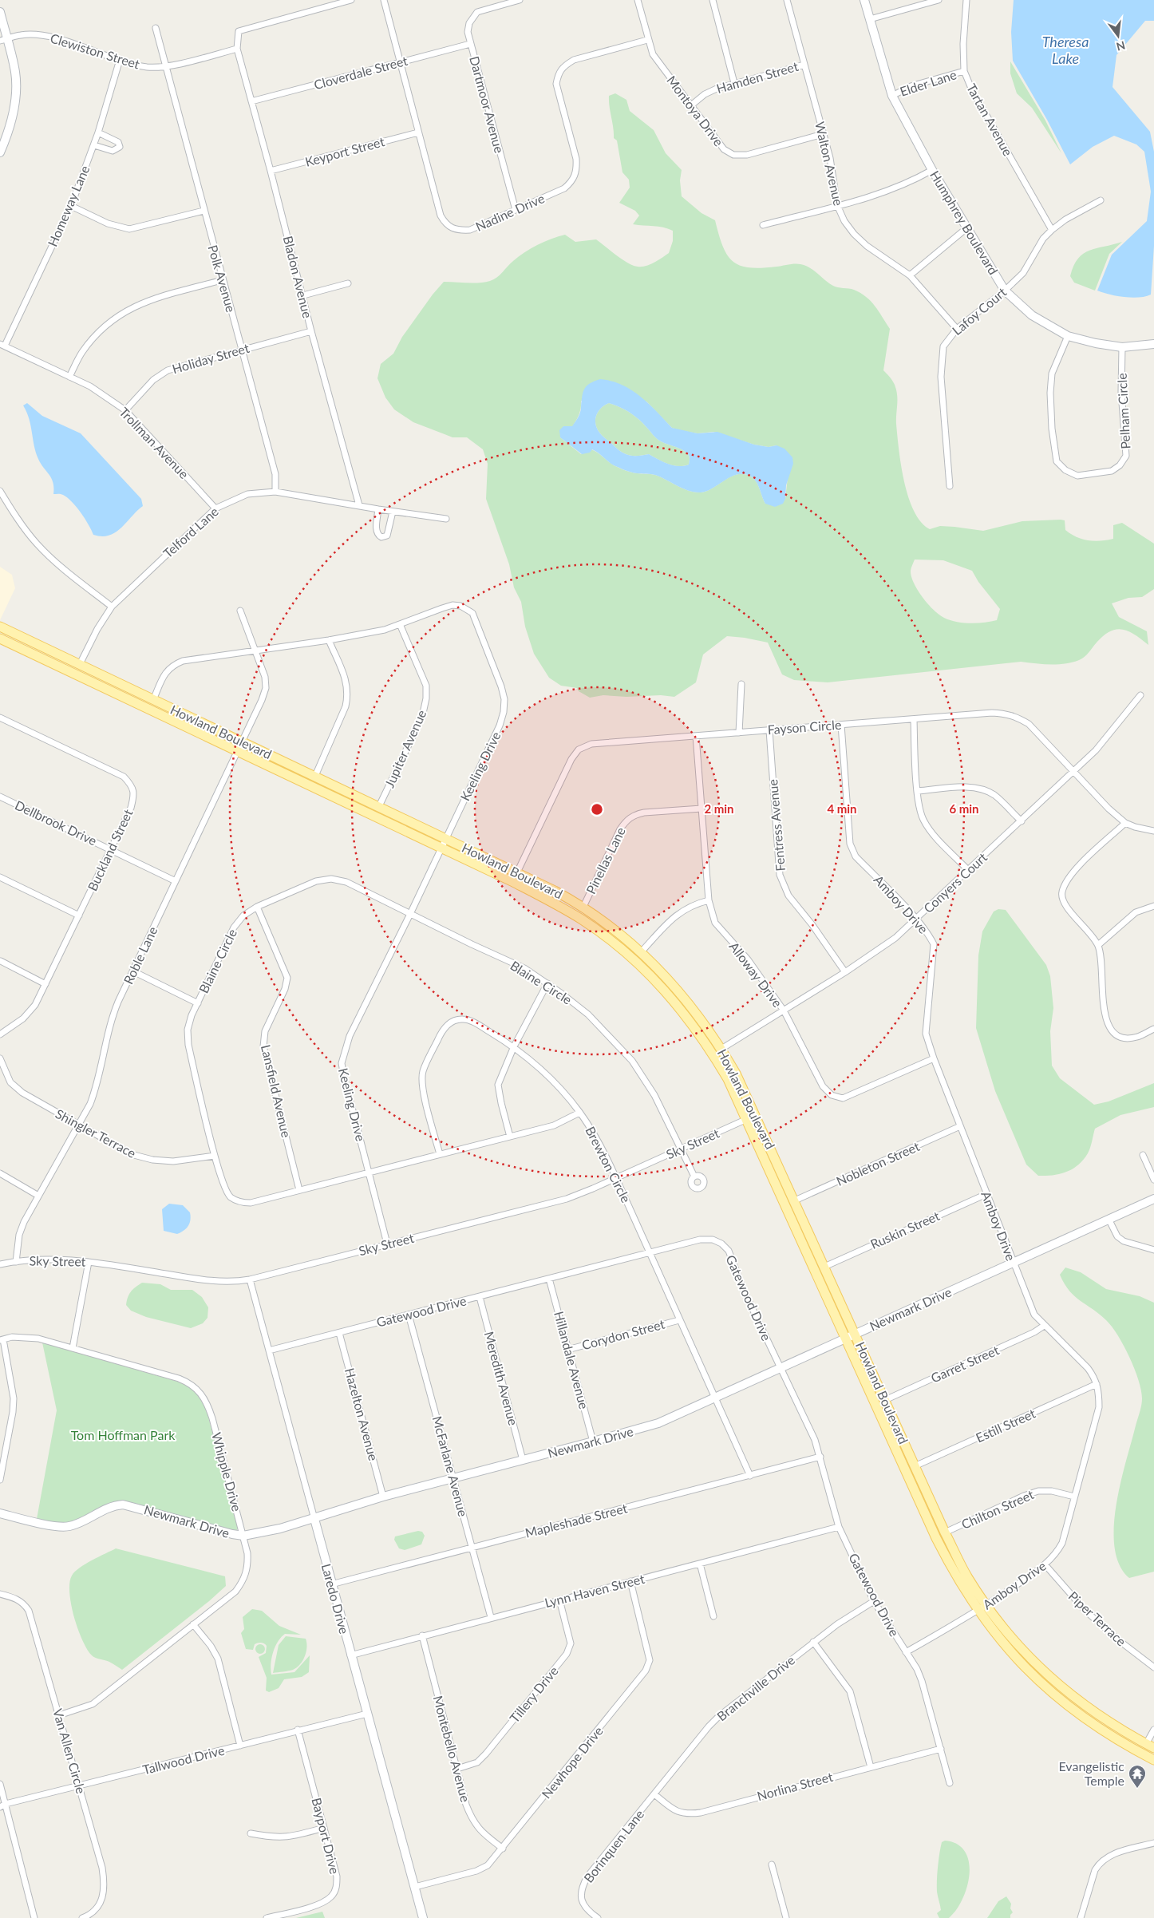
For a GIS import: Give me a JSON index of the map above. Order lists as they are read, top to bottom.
{
  "streets": {
    "main road": ["Howland Boulevard"],
    "street": [
      "Clewiston Street",
      "Cloverdale Street",
      "Hamden Street",
      "Elder Lane",
      "Dartmoor Avenue",
      "Montoya Drive",
      "Tartan Avenue",
      "Keyport Street",
      "Walton Avenue",
      "Homeway Lane",
      "Nadine Drive",
      "Humphrey Boulevard",
      "Bladon Avenue",
      "Polk Avenue",
      "Lafoy Court",
      "Holiday Street",
      "Pelham Circle",
      "Trollman Avenue",
      "Telford Lane",
      "Fayson Circle",
      "Jupiter Avenue",
      "Keeling Drive",
      "Dellbrook Drive",
      "Fentress Avenue",
      "Buckland Street",
      "Pinellas Lane",
      "Conyers Court",
      "Amboy Drive",
      "Roble Lane",
      "Blaine Circle",
      "Alloway Drive",
      "Lansfield Avenue",
      "Shingler Terrace",
      "Sky Street",
      "Nobleton Street",
      "Brewton Circle",
      "Ruskin Street",
      "Gatewood Drive",
      "Newmark Drive",
      "Corydon Street",
      "Hillandale Avenue",
      "Garret Street",
      "Meredith Avenue",
      "Hazelton Avenue",
      "Estill Street",
      "McFarlane Avenue",
      "Whipple Drive",
      "Chilton Street",
      "Mapleshade Street",
      "Lynn Haven Street",
      "Laredo Drive",
      "Piper Terrace",
      "Branchville Drive",
      "Tillery Drive",
      "Montebello Avenue",
      "Van Allen Circle",
      "Tallwood Drive",
      "Newhope Drive",
      "Norlina Street",
      "Bayport Drive",
      "Borinquen Lane"
    ]
  },
  "crossings": [
    ["Clewiston Street", "Homeway Lane"],
    ["Clewiston Street", "Bladon Avenue"],
    ["Clewiston Street", "Polk Avenue"],
    ["Cloverdale Street", "Dartmoor Avenue"],
    ["Cloverdale Street", "Nadine Drive"],
    ["Cloverdale Street", "Bladon Avenue"],
    ["Hamden Street", "Montoya Drive"],
    ["Hamden Street", "Walton Avenue"],
    ["Elder Lane", "Tartan Avenue"],
    ["Elder Lane", "Humphrey Boulevard"],
    ["Dartmoor Avenue", "Nadine Drive"],
    ["Montoya Drive", "Walton Avenue"],
    ["Montoya Drive", "Nadine Drive"],
    ["Tartan Avenue", "Lafoy Court"],
    ["Keyport Street", "Nadine Drive"],
    ["Keyport Street", "Bladon Avenue"],
    ["Walton Avenue", "Lafoy Court"],
    ["Homeway Lane", "Trollman Avenue"],
    ["Humphrey Boulevard", "Lafoy Court"],
    ["Humphrey Boulevard", "Pelham Circle"],
    ["Bladon Avenue", "Holiday Street"],
    ["Bladon Avenue", "Telford Lane"],
    ["Polk Avenue", "Holiday Street"],
    ["Polk Avenue", "Telford Lane"],
    ["Holiday Street", "Trollman Avenue"],
    ["Trollman Avenue", "Telford Lane"],
    ["Telford Lane", "Howland Boulevard"],
    ["Fayson Circle", "Howland Boulevard"],
    ["Fayson Circle", "Fentress Avenue"],
    ["Fayson Circle", "Conyers Court"],
    ["Fayson Circle", "Amboy Drive"],
    ["Fayson Circle", "Alloway Drive"],
    ["Howland Boulevard", "Jupiter Avenue"],
    ["Howland Boulevard", "Keeling Drive"],
    ["Howland Boulevard", "Pinellas Lane"],
    ["Howland Boulevard", "Conyers Court"],
    ["Howland Boulevard", "Amboy Drive"],
    ["Howland Boulevard", "Roble Lane"],
    ["Howland Boulevard", "Sky Street"],
    ["Howland Boulevard", "Nobleton Street"],
    ["Howland Boulevard", "Ruskin Street"],
    ["Howland Boulevard", "Newmark Drive"],
    ["Howland Boulevard", "Garret Street"],
    ["Howland Boulevard", "Estill Street"],
    ["Howland Boulevard", "Chilton Street"],
    ["Jupiter Avenue", "Keeling Drive"],
    ["Keeling Drive", "Roble Lane"],
    ["Keeling Drive", "Blaine Circle"],
    ["Keeling Drive", "Sky Street"],
    ["Dellbrook Drive", "Buckland Street"],
    ["Dellbrook Drive", "Roble Lane"],
    ["Fentress Avenue", "Conyers Court"],
    ["Pinellas Lane", "Alloway Drive"],
    ["Conyers Court", "Amboy Drive"],
    ["Conyers Court", "Alloway Drive"],
    ["Amboy Drive", "Alloway Drive"],
    ["Amboy Drive", "Nobleton Street"],
    ["Amboy Drive", "Ruskin Street"],
    ["Amboy Drive", "Gatewood Drive"],
    ["Amboy Drive", "Newmark Drive"],
    ["Amboy Drive", "Garret Street"],
    ["Amboy Drive", "Estill Street"],
    ["Amboy Drive", "Chilton Street"],
    ["Amboy Drive", "Piper Terrace"],
    ["Roble Lane", "Shingler Terrace"],
    ["Roble Lane", "Sky Street"],
    ["Blaine Circle", "Lansfield Avenue"],
    ["Blaine Circle", "Shingler Terrace"],
    ["Blaine Circle", "Sky Street"],
    ["Blaine Circle", "Brewton Circle"],
    ["Sky Street", "Brewton Circle"],
    ["Sky Street", "Laredo Drive"],
    ["Brewton Circle", "Gatewood Drive"],
    ["Brewton Circle", "Newmark Drive"],
    ["Brewton Circle", "Corydon Street"],
    ["Brewton Circle", "Mapleshade Street"],
    ["Gatewood Drive", "Newmark Drive"],
    ["Gatewood Drive", "Hillandale Avenue"],
    ["Gatewood Drive", "Meredith Avenue"],
    ["Gatewood Drive", "Hazelton Avenue"],
    ["Gatewood Drive", "McFarlane Avenue"],
    ["Gatewood Drive", "Mapleshade Street"],
    ["Gatewood Drive", "Lynn Haven Street"],
    ["Gatewood Drive", "Laredo Drive"],
    ["Gatewood Drive", "Branchville Drive"],
    ["Gatewood Drive", "Norlina Street"],
    ["Newmark Drive", "Hillandale Avenue"],
    ["Newmark Drive", "Meredith Avenue"],
    ["Newmark Drive", "Hazelton Avenue"],
    ["Newmark Drive", "McFarlane Avenue"],
    ["Newmark Drive", "Whipple Drive"],
    ["Newmark Drive", "Laredo Drive"],
    ["Corydon Street", "Hillandale Avenue"],
    ["McFarlane Avenue", "Mapleshade Street"],
    ["McFarlane Avenue", "Lynn Haven Street"],
    ["Whipple Drive", "Van Allen Circle"],
    ["Mapleshade Street", "Laredo Drive"],
    ["Lynn Haven Street", "Laredo Drive"],
    ["Lynn Haven Street", "Tillery Drive"],
    ["Lynn Haven Street", "Montebello Avenue"],
    ["Lynn Haven Street", "Newhope Drive"],
    ["Laredo Drive", "Tallwood Drive"],
    ["Laredo Drive", "Newhope Drive"],
    ["Branchville Drive", "Norlina Street"],
    ["Branchville Drive", "Borinquen Lane"],
    ["Tillery Drive", "Montebello Avenue"],
    ["Montebello Avenue", "Newhope Drive"],
    ["Van Allen Circle", "Tallwood Drive"],
    ["Tallwood Drive", "Bayport Drive"],
    ["Norlina Street", "Borinquen Lane"]
  ],
  "water": ["Theresa Lake"],
  "parks": ["Tom Hoffman Park"],
  "places": {
    "temple": ["Evangelistic Temple"]
  },
  "north": "bottom",
  "rings": ["2 min", "4 min", "6 min"]
}
